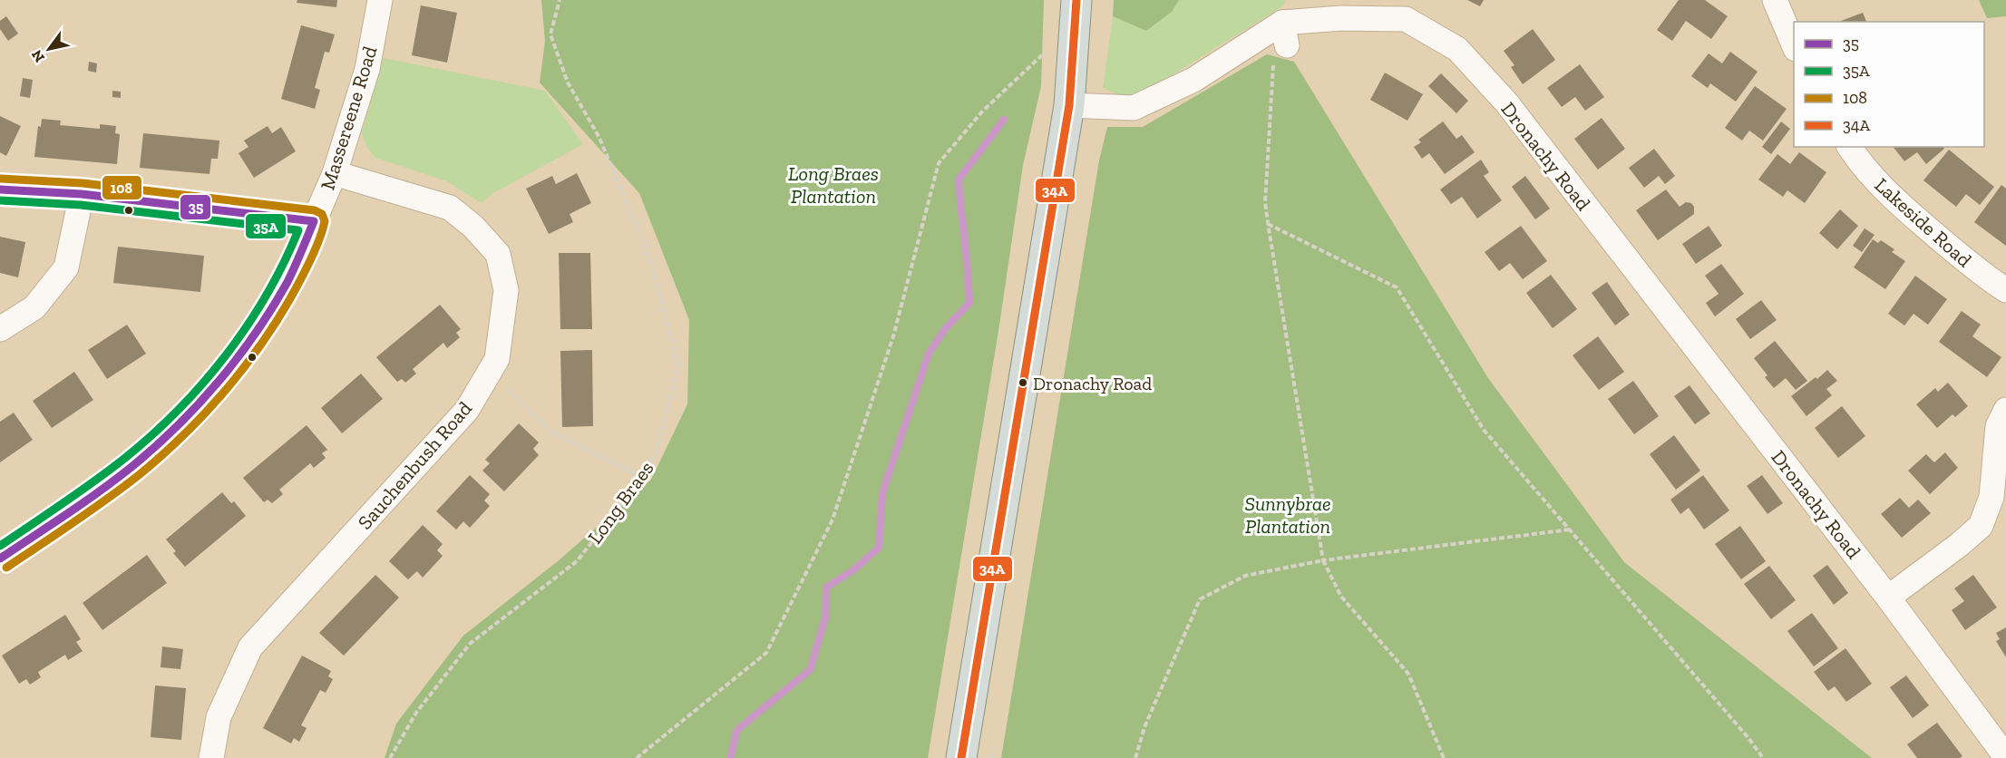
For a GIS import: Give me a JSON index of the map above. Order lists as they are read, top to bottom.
{
  "streets": {
    "street": [
      "Massereene Road",
      "Dronachy Road",
      "Lakeside Road",
      "Sauchenbush Road"
    ],
    "path": ["Long Braes"]
  },
  "crossings": [
    ["Massereene Road", "Sauchenbush Road"]
  ],
  "parks": ["Long Braes Plantation", "Sunnybrae Plantation"],
  "places": ["Dronachy Road"],
  "lines": [
    "transit line 34A",
    "transit line 108",
    "transit line 35",
    "transit line 35A"
  ],
  "legend": [
    "35",
    "35A",
    "108",
    "34A"
  ],
  "north": "bottom left"
}
